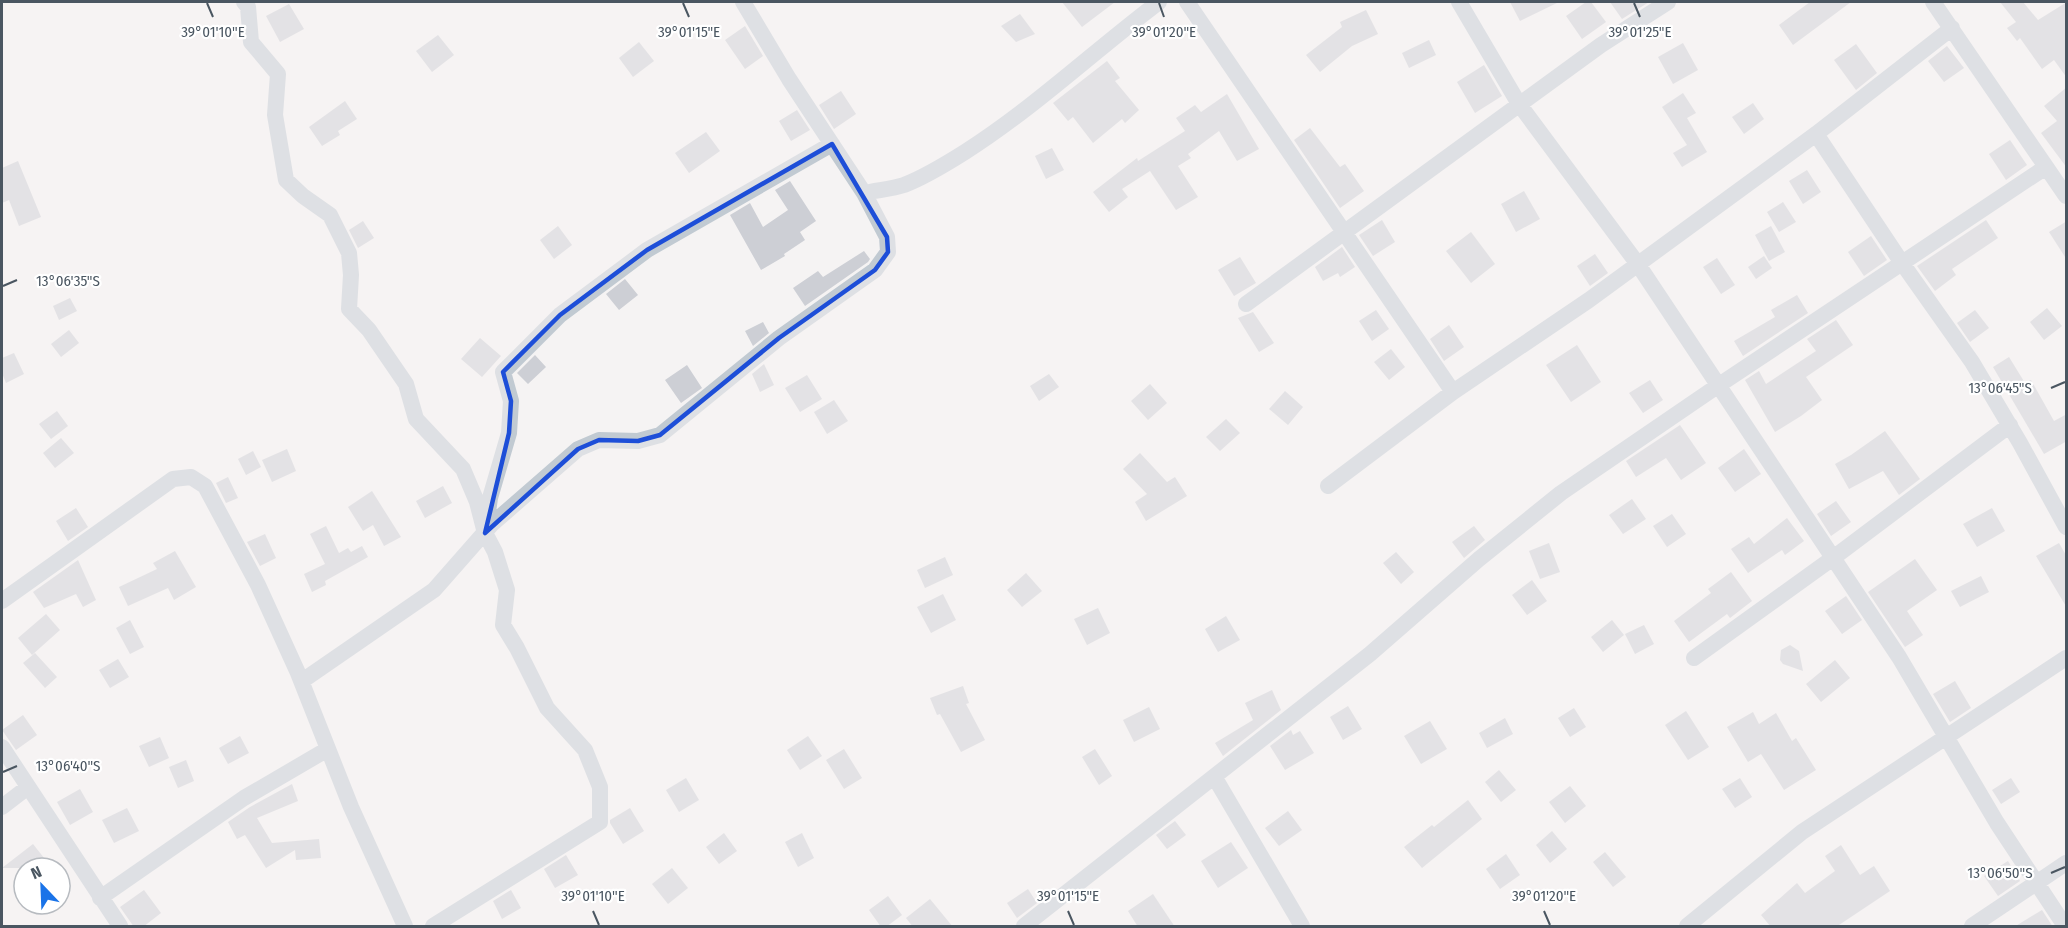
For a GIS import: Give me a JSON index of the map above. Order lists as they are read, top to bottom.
{
  "north": "top left",
  "coordinates": [
    "39°01'10\"E",
    "39°01'15\"E",
    "39°01'20\"E",
    "39°01'25\"E",
    "13°06'35\"S",
    "13°06'45\"S",
    "13°06'40\"S",
    "13°06'50\"S"
  ]
}
